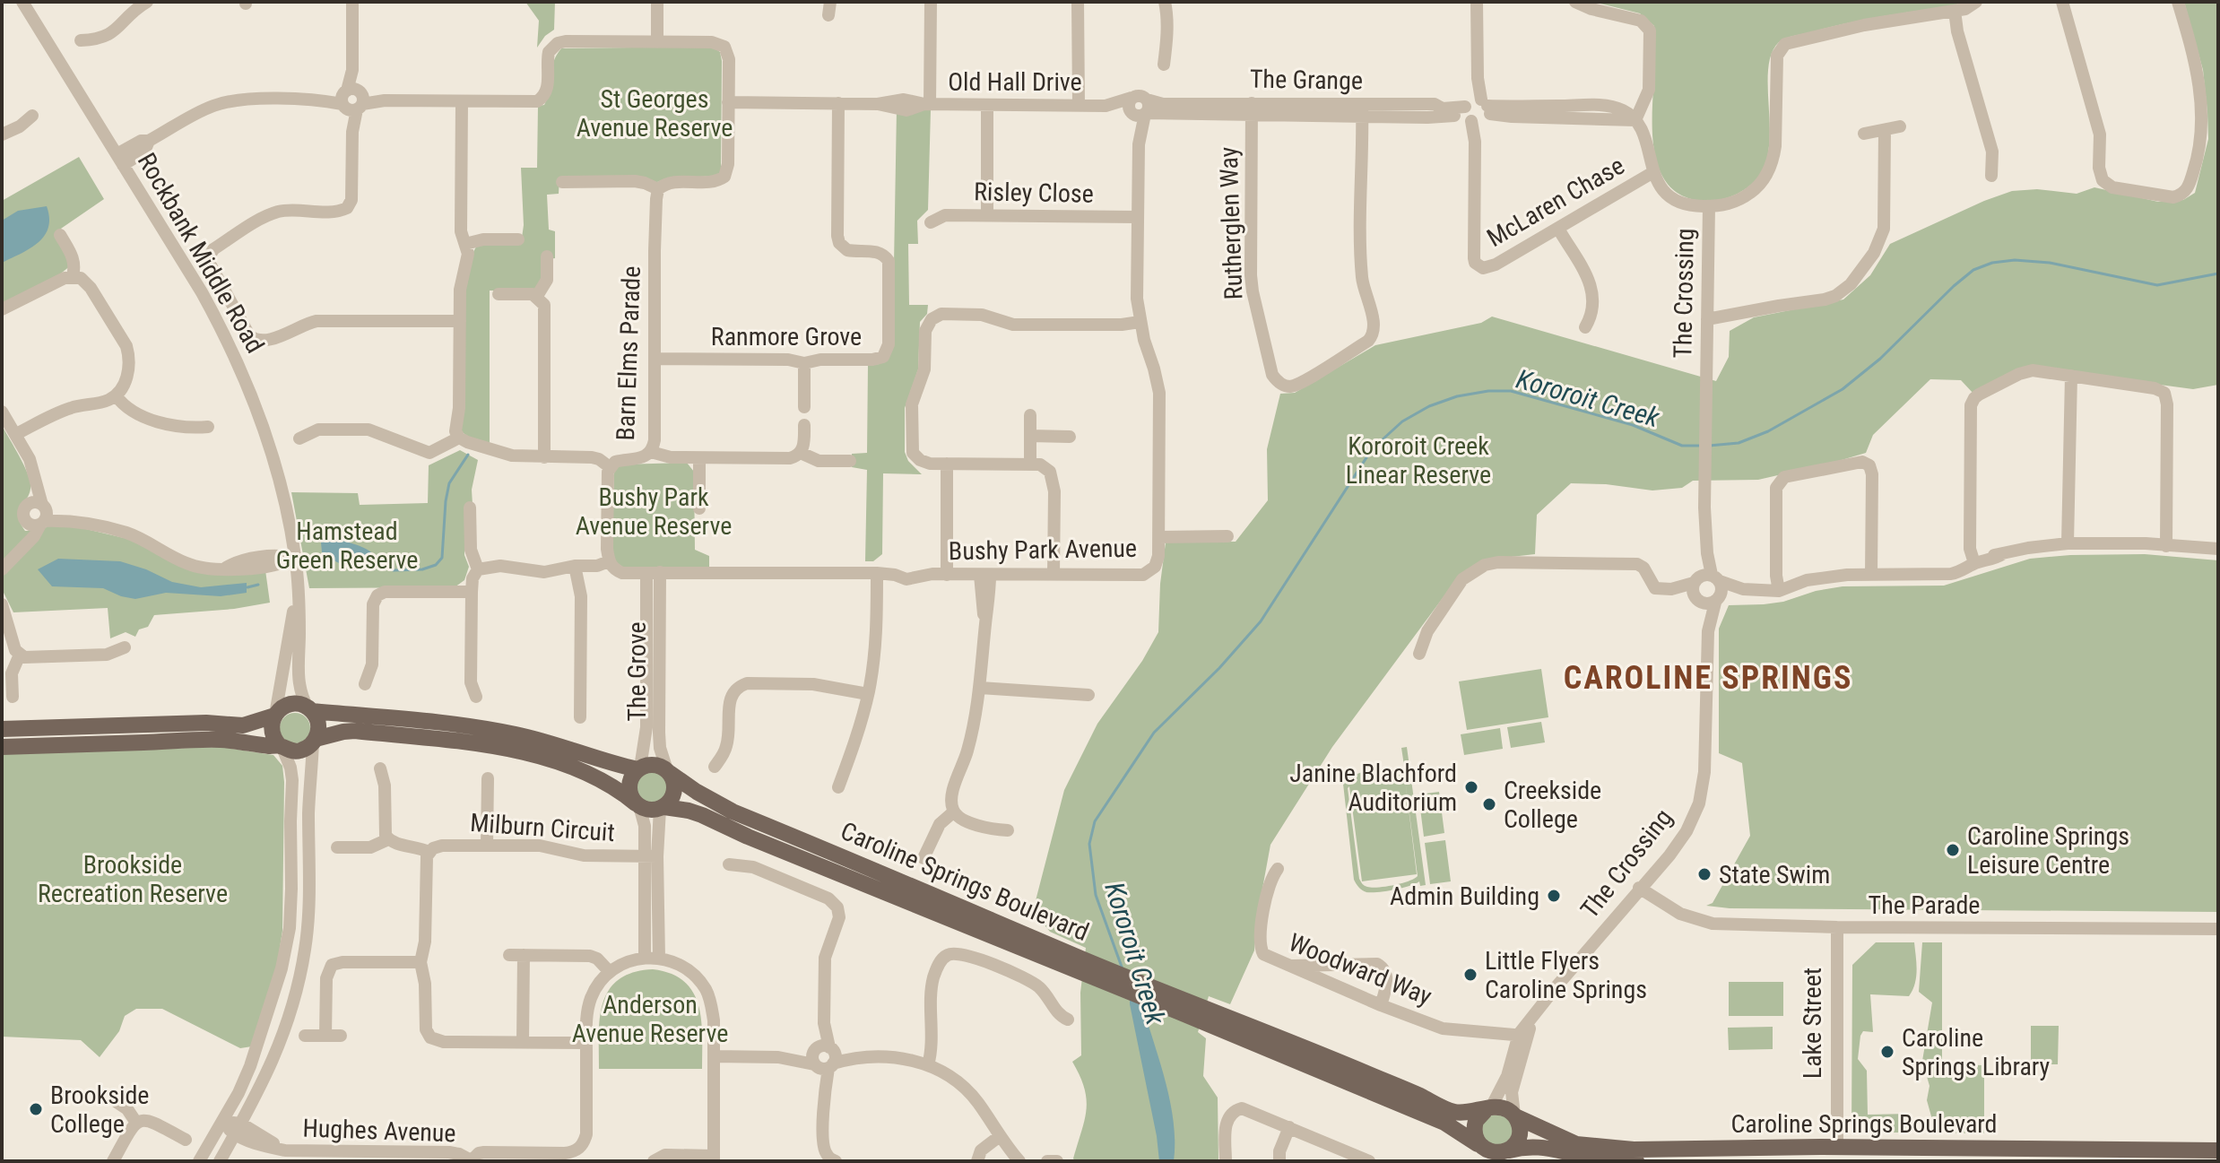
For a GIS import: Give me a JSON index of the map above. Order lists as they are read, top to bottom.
{
  "streets": {
    "main road": ["Caroline Springs Boulevard"],
    "street": [
      "The Grange",
      "Old Hall Drive",
      "Risley Close",
      "McLaren Chase",
      "Rutherglen Way",
      "Rockbank Middle Road",
      "The Crossing",
      "Ranmore Grove",
      "Barn Elms Parade",
      "Bushy Park Avenue",
      "The Grove",
      "Milburn Circuit",
      "The Parade",
      "Woodward Way",
      "Lake Street",
      "Hughes Avenue"
    ]
  },
  "crossings": [
    ["The Grange", "Old Hall Drive"],
    ["The Grange", "McLaren Chase"],
    ["The Grange", "Rutherglen Way"],
    ["The Grange", "Bushy Park Avenue"],
    ["Old Hall Drive", "Ranmore Grove"],
    ["Old Hall Drive", "Bushy Park Avenue"],
    ["Risley Close", "Bushy Park Avenue"],
    ["The Crossing", "Caroline Springs Boulevard"],
    ["The Crossing", "The Parade"],
    ["The Crossing", "Woodward Way"],
    ["Ranmore Grove", "Barn Elms Parade"],
    ["Bushy Park Avenue", "The Grove"],
    ["The Grove", "Caroline Springs Boulevard"],
    ["Caroline Springs Boulevard", "Lake Street"],
    ["The Parade", "Lake Street"]
  ],
  "districts": ["CAROLINE SPRINGS"],
  "water": ["Kororoit Creek"],
  "parks": [
    "St Georges Avenue Reserve",
    "Kororoit Creek Linear Reserve",
    "Bushy Park Avenue Reserve",
    "Hamstead Green Reserve",
    "Brookside Recreation Reserve",
    "Anderson Avenue Reserve"
  ],
  "places": [
    "Janine Blachford Auditorium",
    "Creekside College",
    "Caroline Springs Leisure Centre",
    "State Swim",
    "Admin Building",
    "Little Flyers Caroline Springs",
    "Caroline Springs Library",
    "Brookside College"
  ]
}
